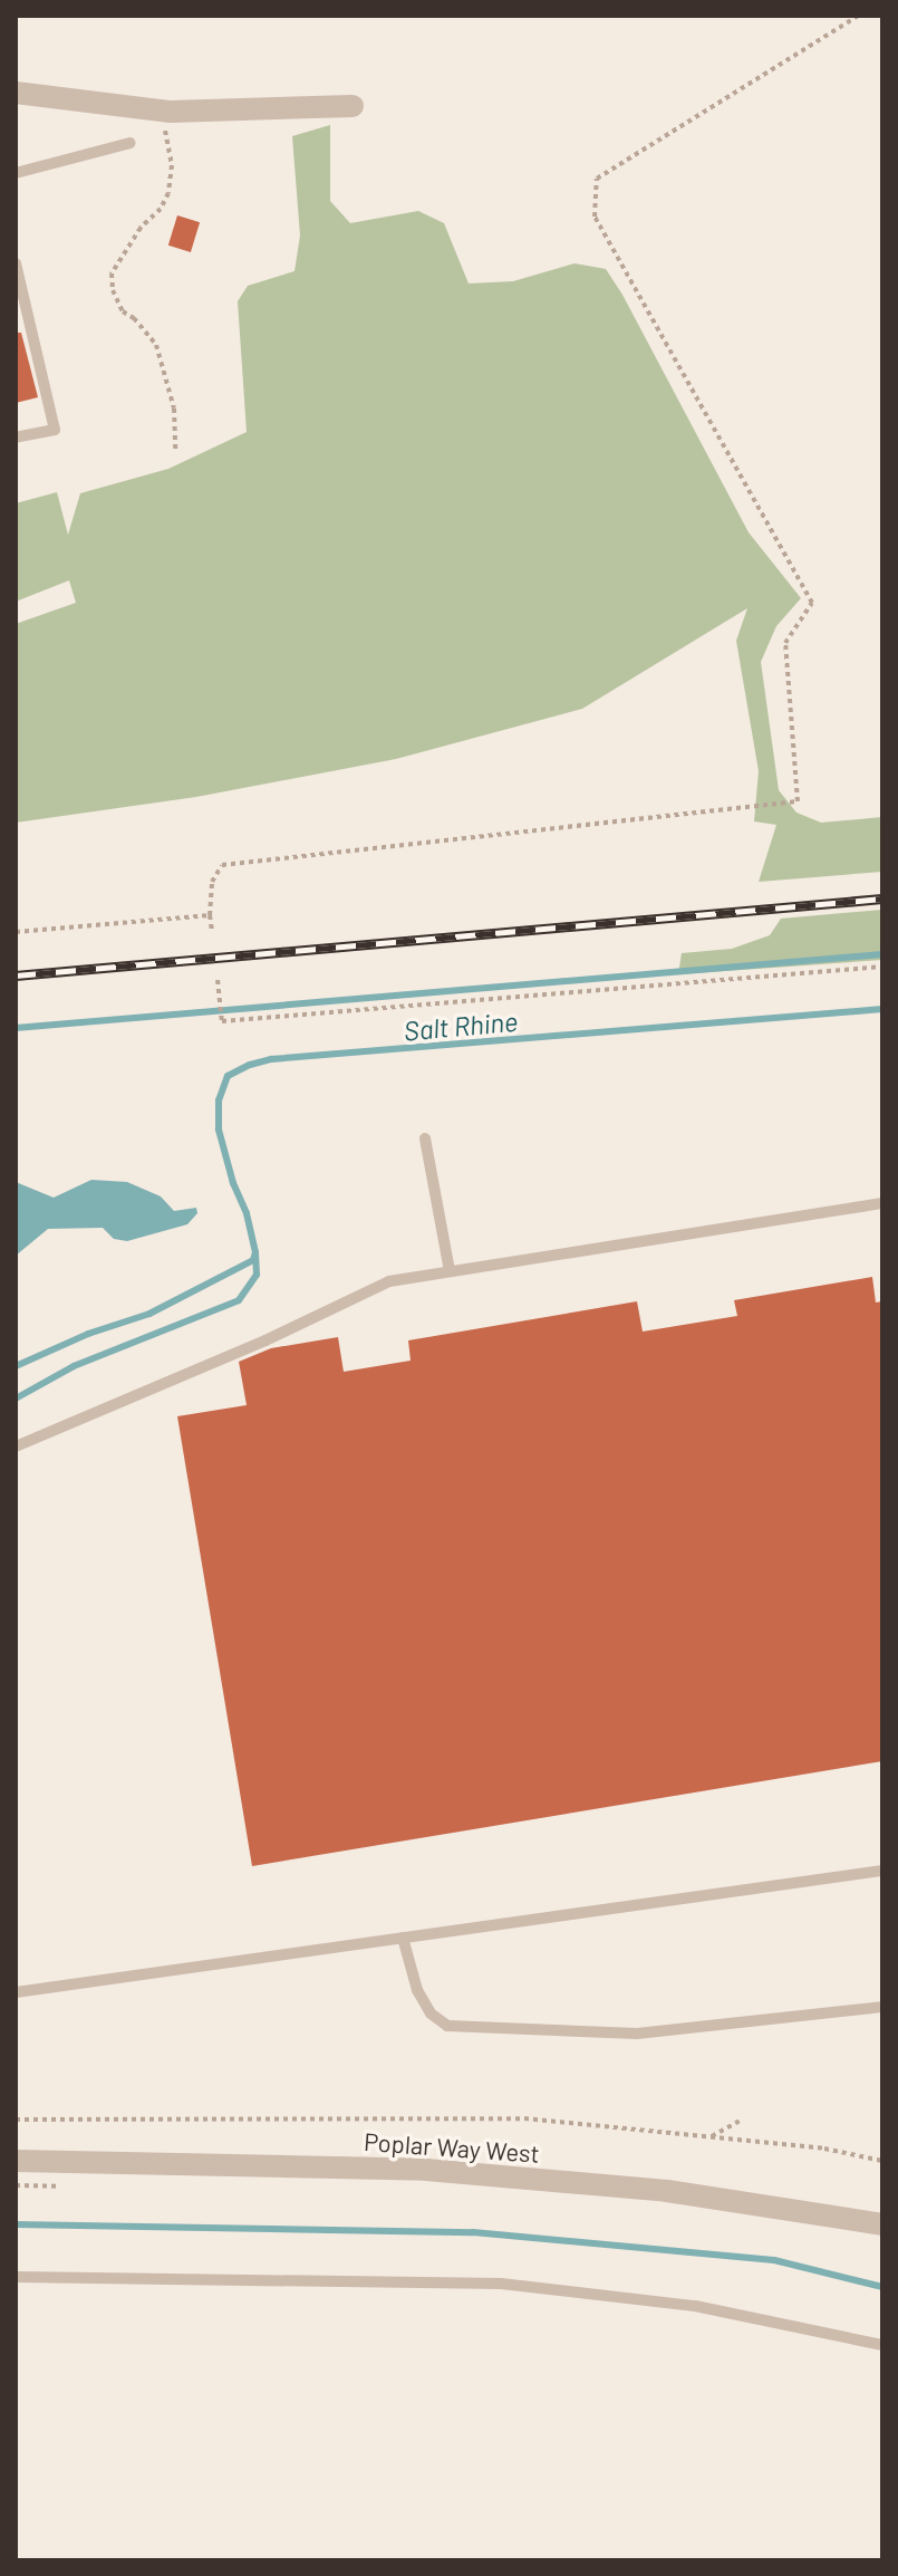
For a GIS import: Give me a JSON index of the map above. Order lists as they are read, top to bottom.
{
  "streets": {
    "street": ["Poplar Way West"]
  },
  "water": ["Salt Rhine"]
}
